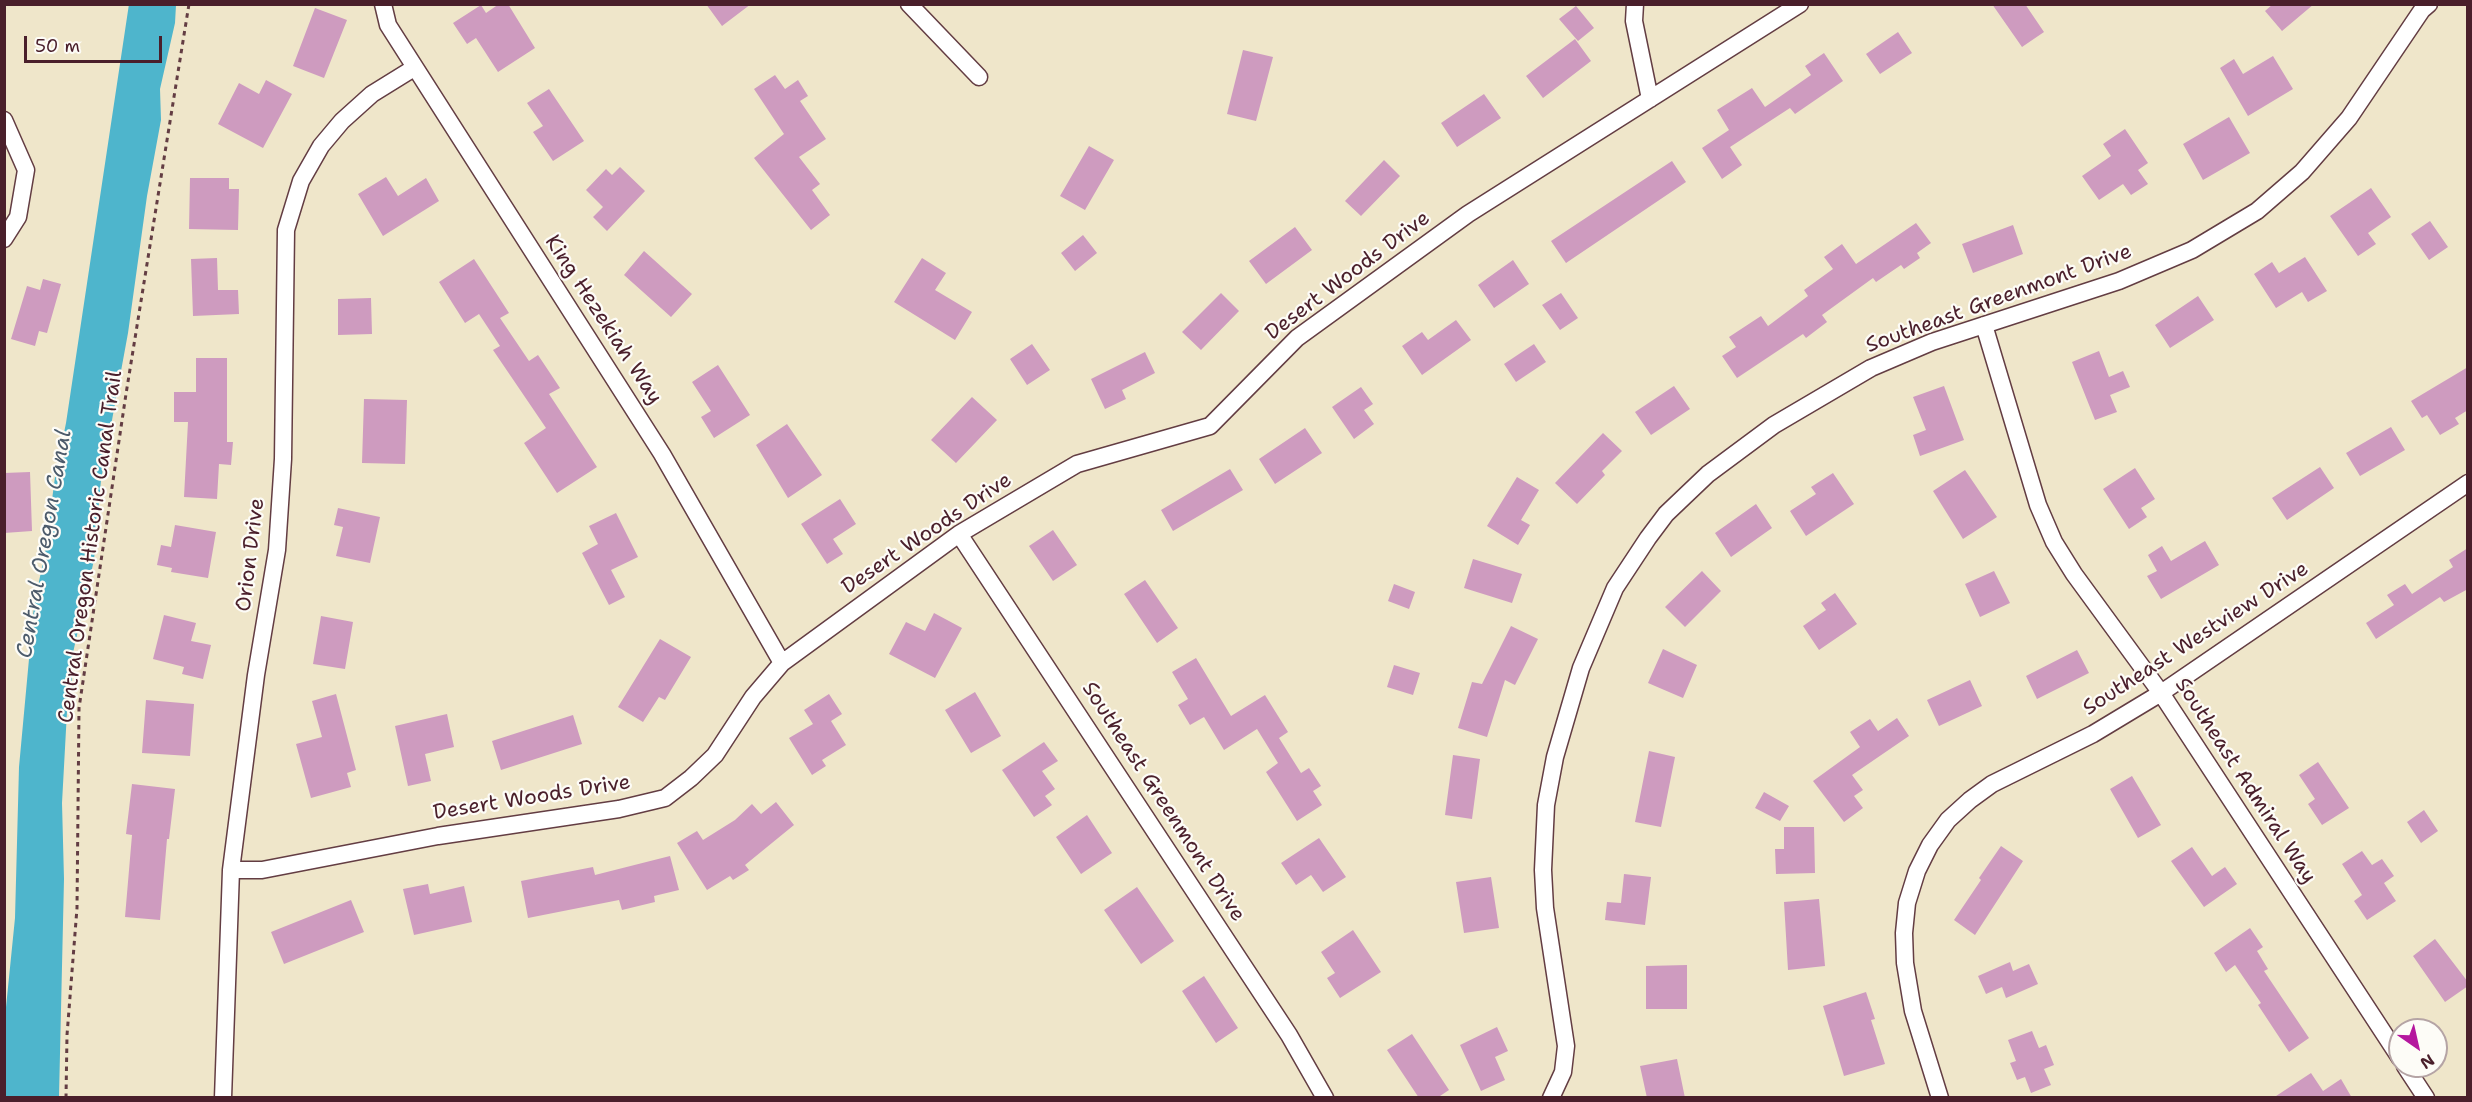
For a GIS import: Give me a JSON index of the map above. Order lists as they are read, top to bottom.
{
  "streets": {
    "street": [
      "Desert Woods Drive",
      "Southeast Greenmont Drive",
      "King Hezekiah Way",
      "Orion Drive",
      "Southeast Westview Drive",
      "Southeast Admiral Way"
    ],
    "path": ["Central Oregon Historic Canal Trail"]
  },
  "crossings": [
    ["Desert Woods Drive", "Southeast Greenmont Drive"],
    ["Desert Woods Drive", "King Hezekiah Way"],
    ["Desert Woods Drive", "Orion Drive"],
    ["Southeast Greenmont Drive", "Southeast Admiral Way"],
    ["King Hezekiah Way", "Orion Drive"],
    ["Southeast Westview Drive", "Southeast Admiral Way"]
  ],
  "water": ["Central Oregon Canal"],
  "scale_bar": "50 m",
  "north": "bottom right"
}
